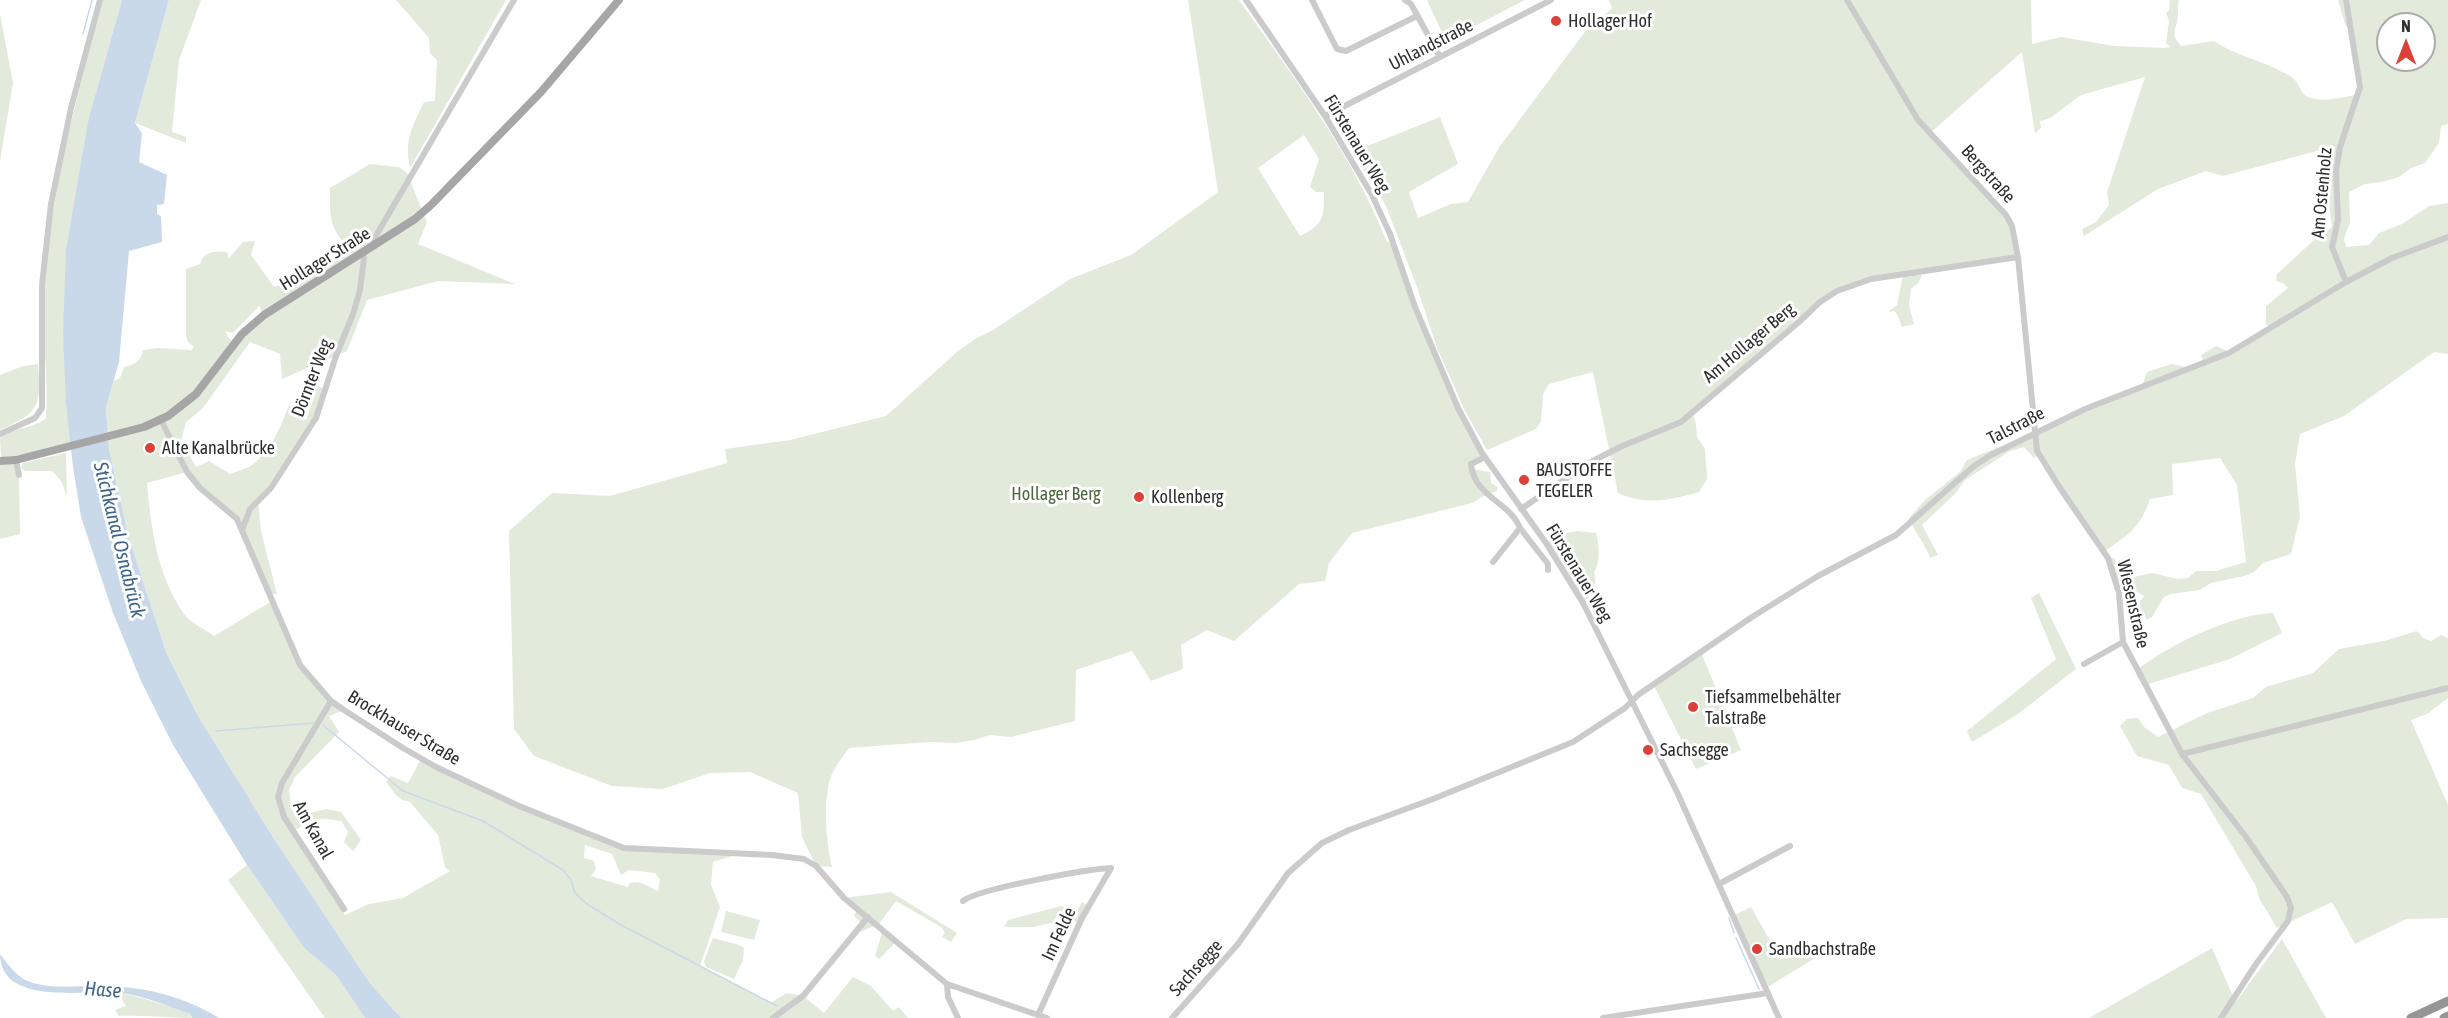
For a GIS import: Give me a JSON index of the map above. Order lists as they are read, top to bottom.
{
  "streets": {
    "main road": ["Hollager Straße"],
    "street": [
      "Uhlandstraße",
      "Fürstenauer Weg",
      "Bergstraße",
      "Am Ostenholz",
      "Am Hollager Berg",
      "Dörnter Weg",
      "Talstraße",
      "Wiesenstraße",
      "Brockhauser Straße",
      "Am Kanal",
      "Im Felde",
      "Sachsegge"
    ]
  },
  "crossings": [
    ["Uhlandstraße", "Fürstenauer Weg"],
    ["Fürstenauer Weg", "Am Hollager Berg"],
    ["Fürstenauer Weg", "Talstraße"],
    ["Fürstenauer Weg", "Sachsegge"],
    ["Bergstraße", "Am Hollager Berg"],
    ["Bergstraße", "Talstraße"],
    ["Bergstraße", "Wiesenstraße"],
    ["Am Ostenholz", "Talstraße"],
    ["Hollager Straße", "Dörnter Weg"],
    ["Hollager Straße", "Brockhauser Straße"],
    ["Dörnter Weg", "Brockhauser Straße"],
    ["Talstraße", "Wiesenstraße"],
    ["Talstraße", "Sachsegge"],
    ["Brockhauser Straße", "Am Kanal"]
  ],
  "water": ["Stichkanal Osnabrück", "Hase"],
  "parks": ["Hollager Berg"],
  "places": [
    "Hollager Hof",
    "Alte Kanalbrücke",
    "BAUSTOFFE TEGELER",
    "Kollenberg",
    "Tiefsammelbehälter Talstraße",
    "Sachsegge",
    "Sandbachstraße"
  ],
  "north": "top"
}
